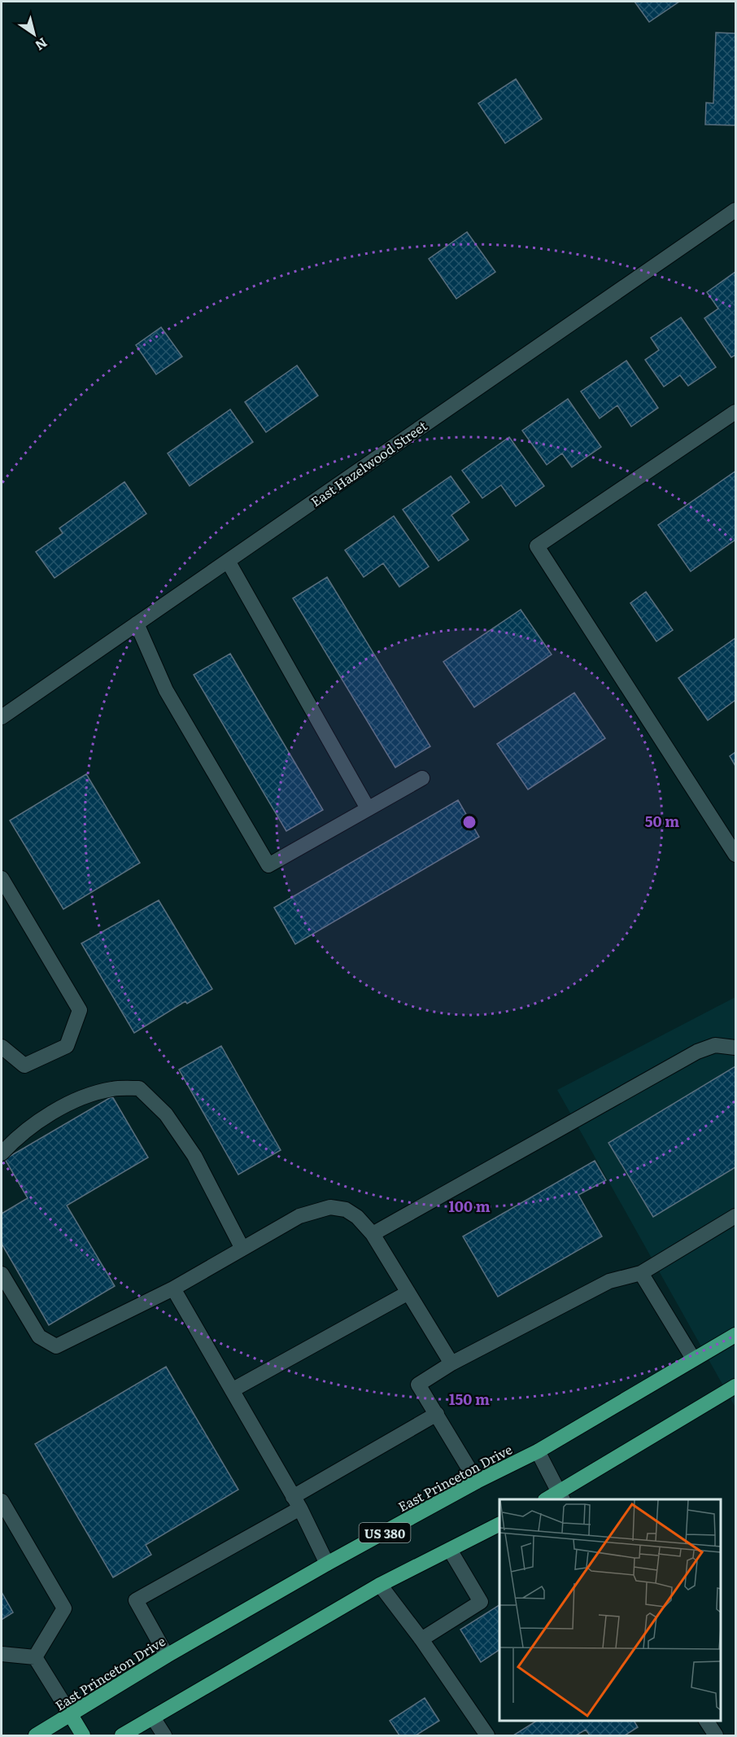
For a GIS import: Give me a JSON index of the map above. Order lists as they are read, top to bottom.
{
  "streets": {
    "highway": ["East Princeton Drive", "US 380"],
    "street": ["East Hazelwood Street"]
  },
  "north": "bottom right",
  "rings": ["50 m", "100 m", "150 m"]
}
